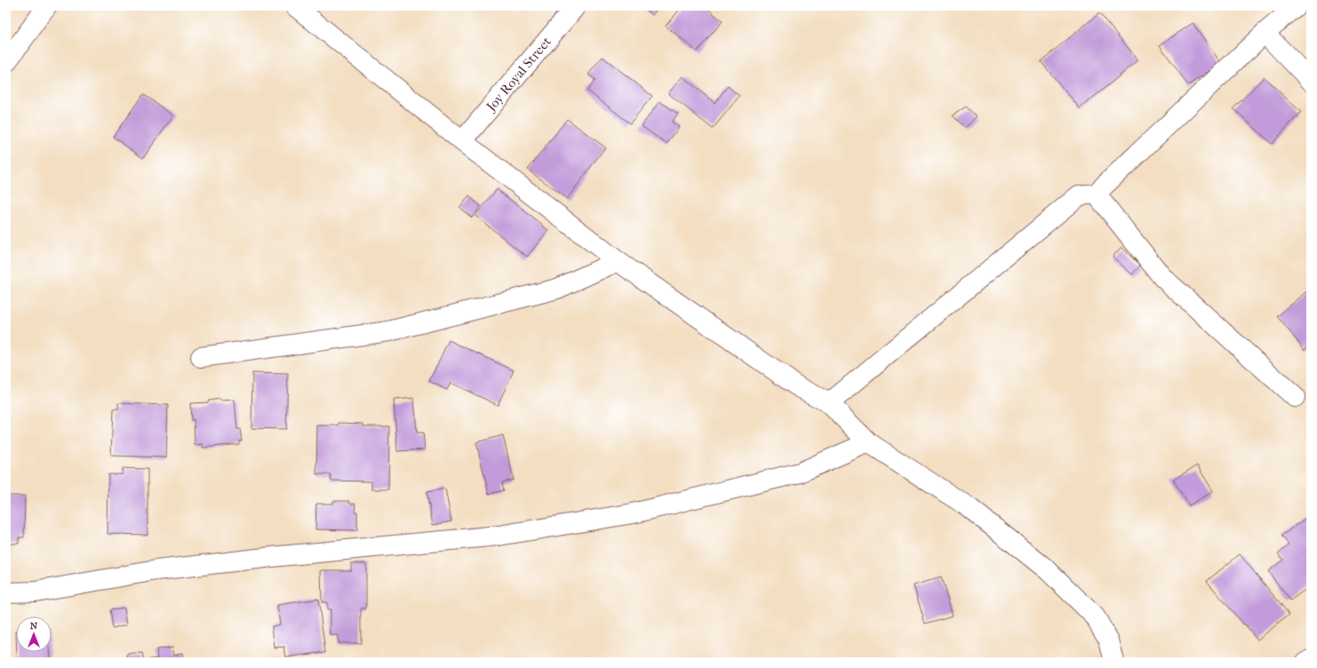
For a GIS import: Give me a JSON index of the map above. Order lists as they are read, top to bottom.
{
  "streets": {
    "street": ["Joy Royal Street"]
  },
  "north": "top"
}
